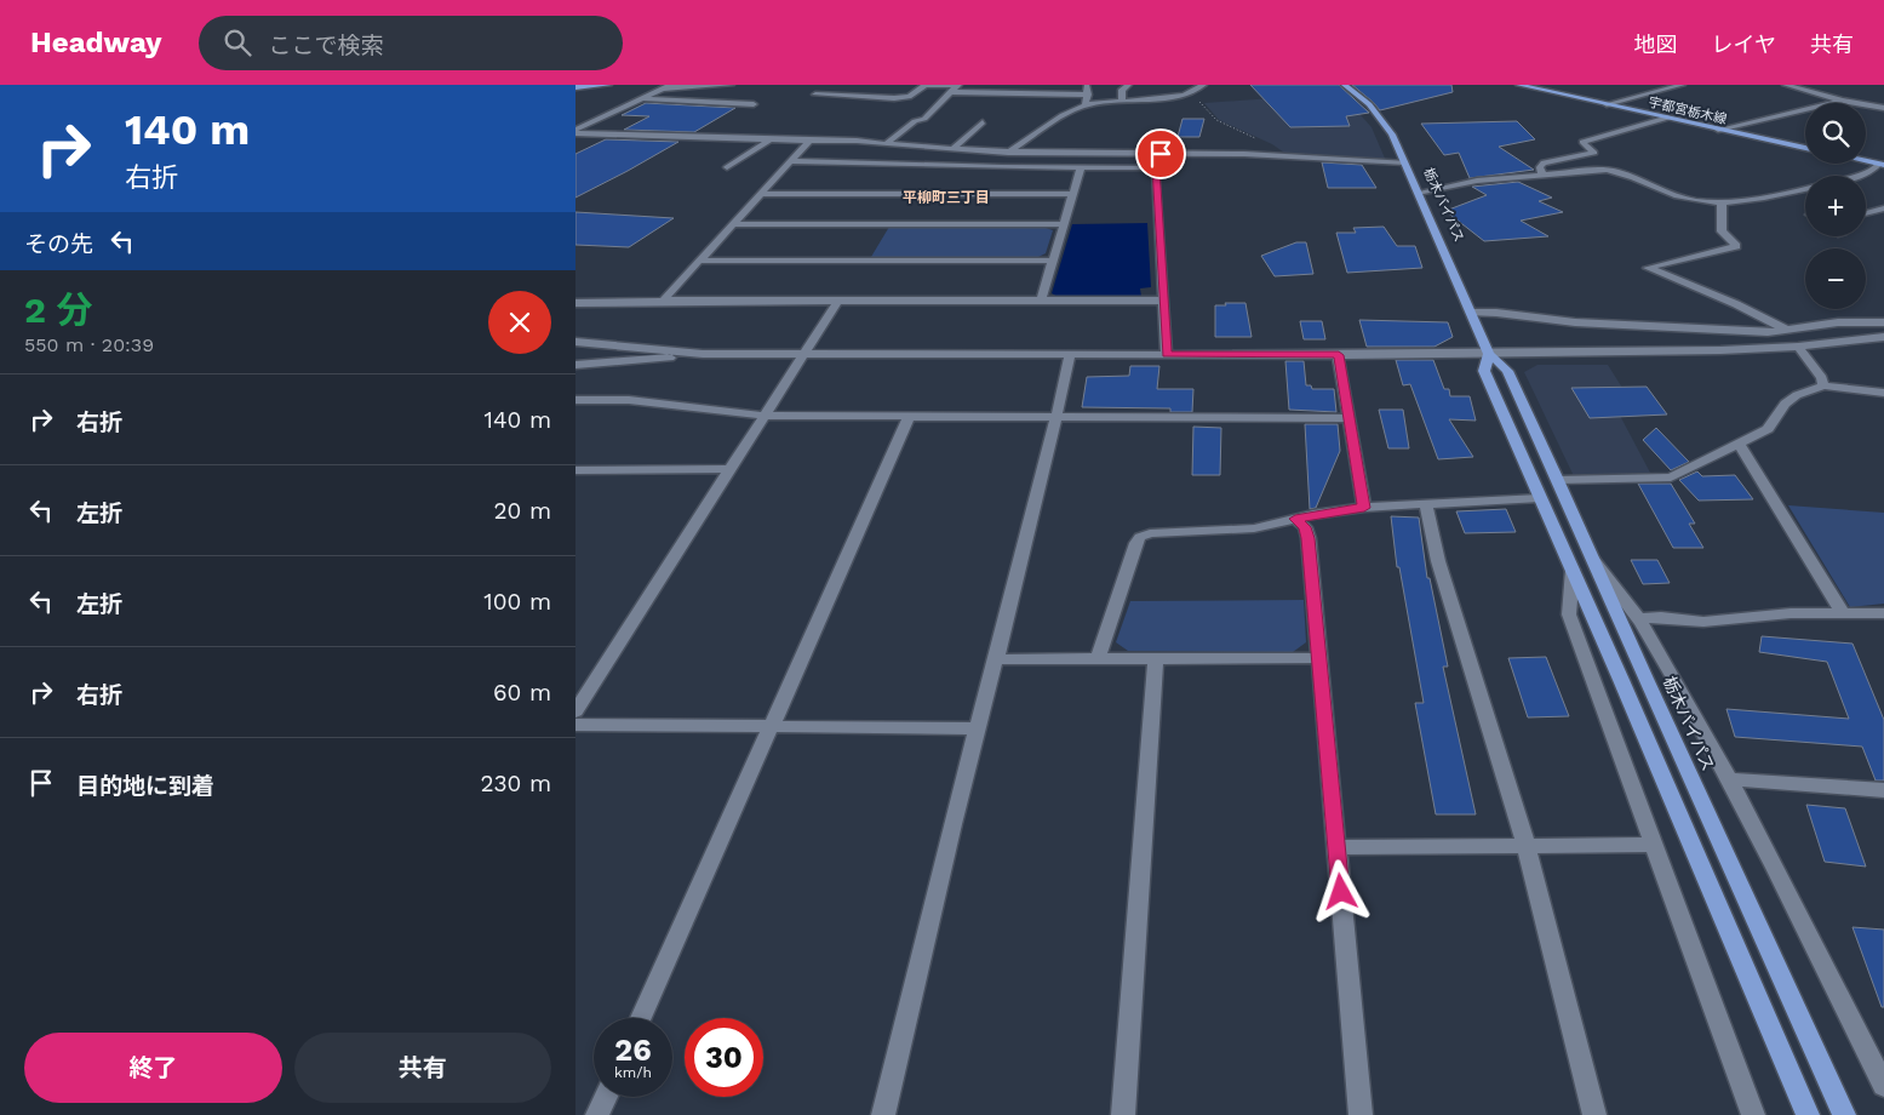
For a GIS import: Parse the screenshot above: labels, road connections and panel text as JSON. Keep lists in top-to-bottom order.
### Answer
{
  "streets": {
    "main road": ["宇都宮栃木線", "栃木バイパス"]
  },
  "districts": ["平柳町三丁目"],
  "page": {
    "header": "Headway",
    "search": "ここで検索",
    "nav": ["地図", "レイヤ", "共有"],
    "turn": ["140 m", "右折"],
    "map_buttons": ["+", "−"],
    "then": "その先",
    "heading": ["2 分", "550 m · 20:39"],
    "list": [
      {
        "name": "右折",
        "value": "140 m"
      },
      {
        "name": "左折",
        "value": "20 m"
      },
      {
        "name": "左折",
        "value": "100 m"
      },
      {
        "name": "右折",
        "value": "60 m"
      },
      {
        "name": "目的地に到着",
        "value": "230 m"
      }
    ],
    "speed": "26 km/h",
    "limit": "30",
    "buttons": ["終了", "共有"]
  }
}
